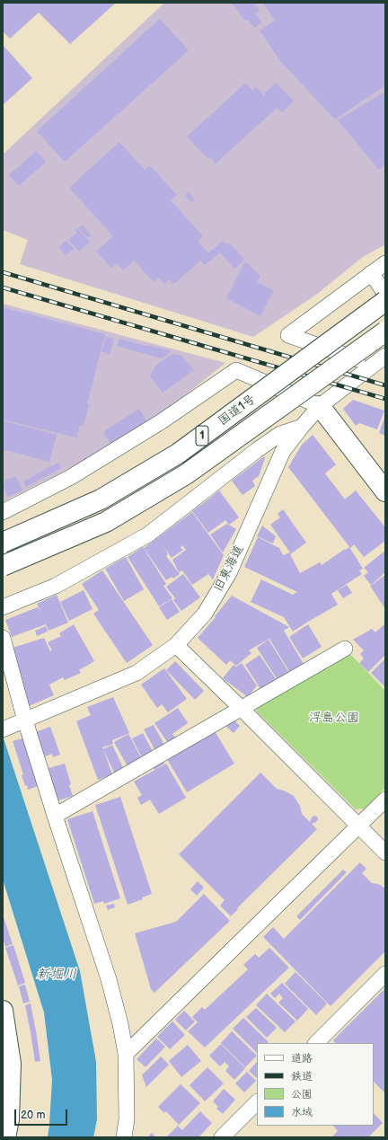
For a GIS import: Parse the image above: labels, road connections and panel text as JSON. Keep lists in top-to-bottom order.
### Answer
{
  "streets": {
    "main road": ["国道1号", "1"],
    "street": ["旧東海道"]
  },
  "water": ["新堀川"],
  "parks": ["浮島公園"],
  "legend": [
    "道路",
    "鉄道",
    "公園",
    "水域"
  ],
  "scale_bar": "20 m"
}
